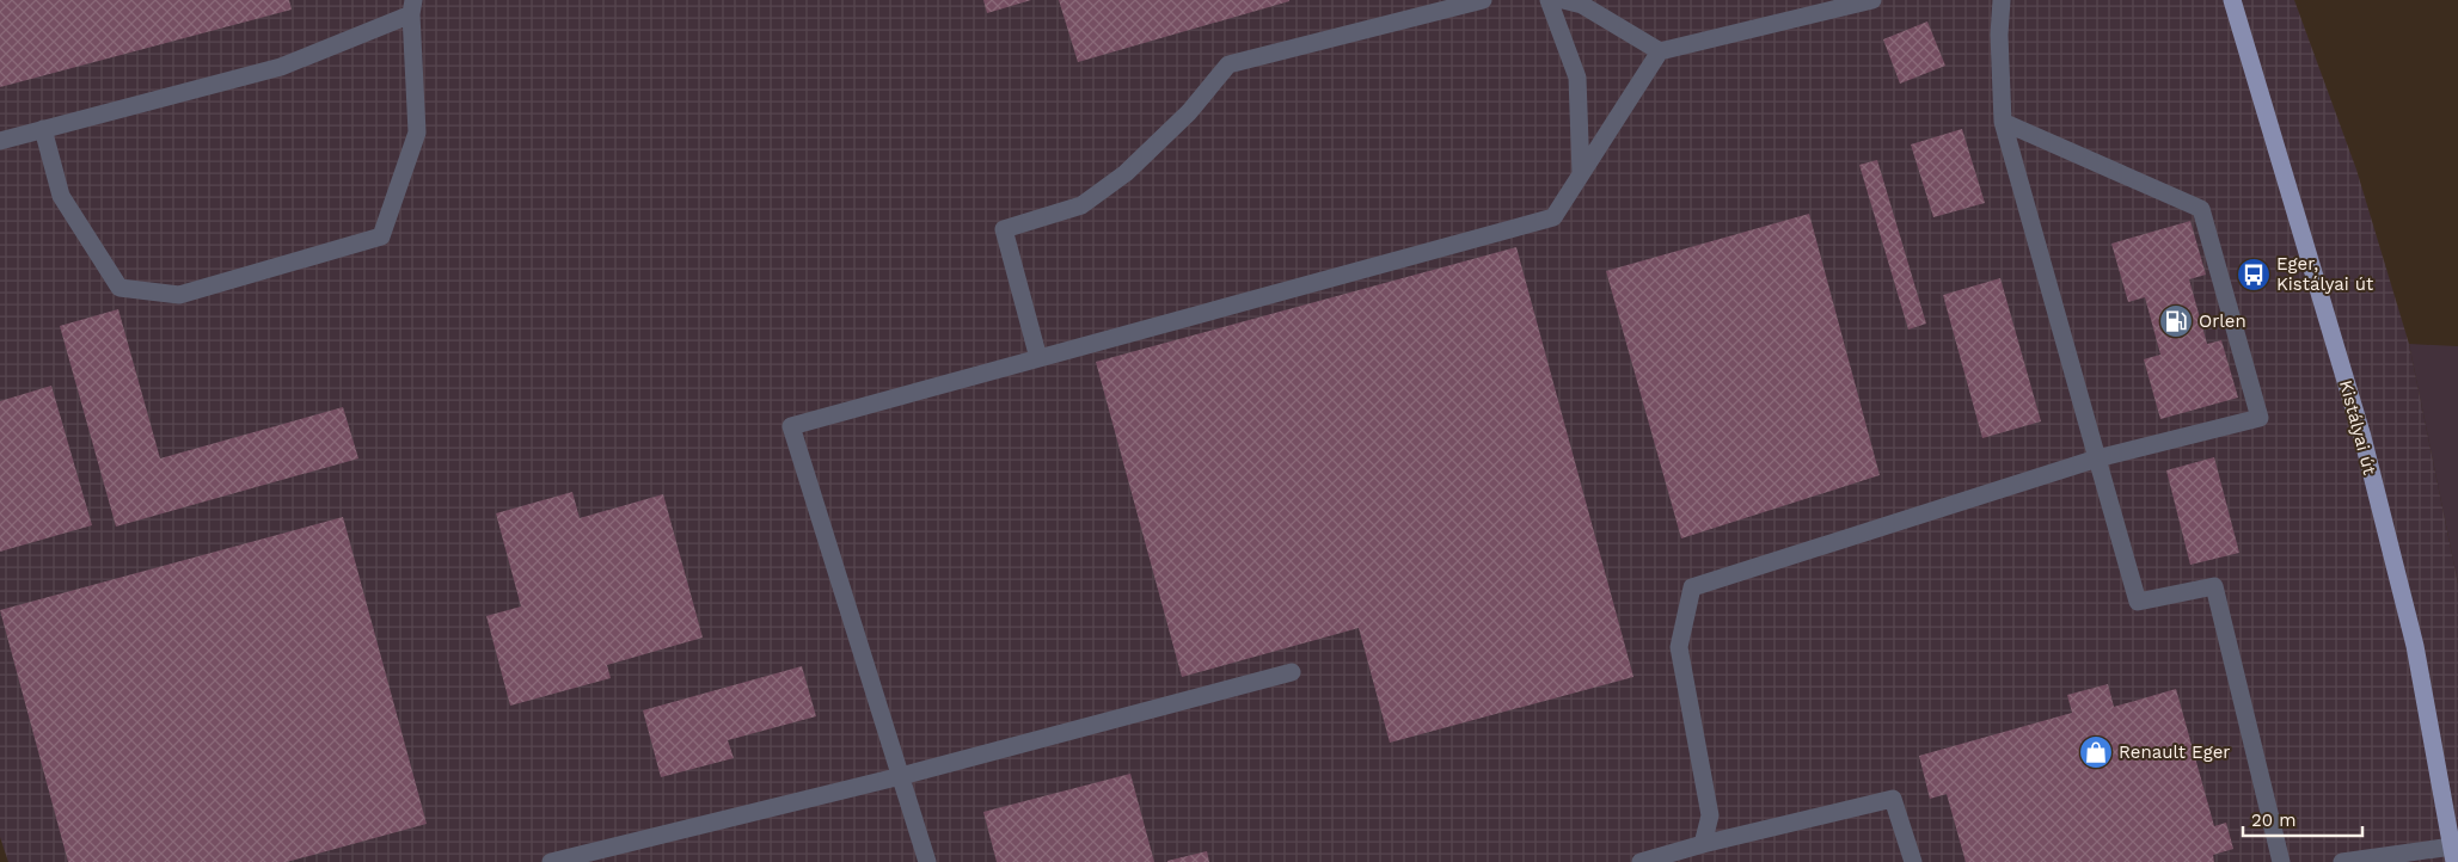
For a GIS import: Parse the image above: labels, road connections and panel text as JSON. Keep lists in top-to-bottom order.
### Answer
{
  "streets": {
    "main road": ["Kistályai út"]
  },
  "places": {
    "bus stop": ["Eger, Kistályai út"],
    "fuel station": ["Orlen"],
    "shop": ["Renault Eger"]
  },
  "scale_bar": "20 m"
}
